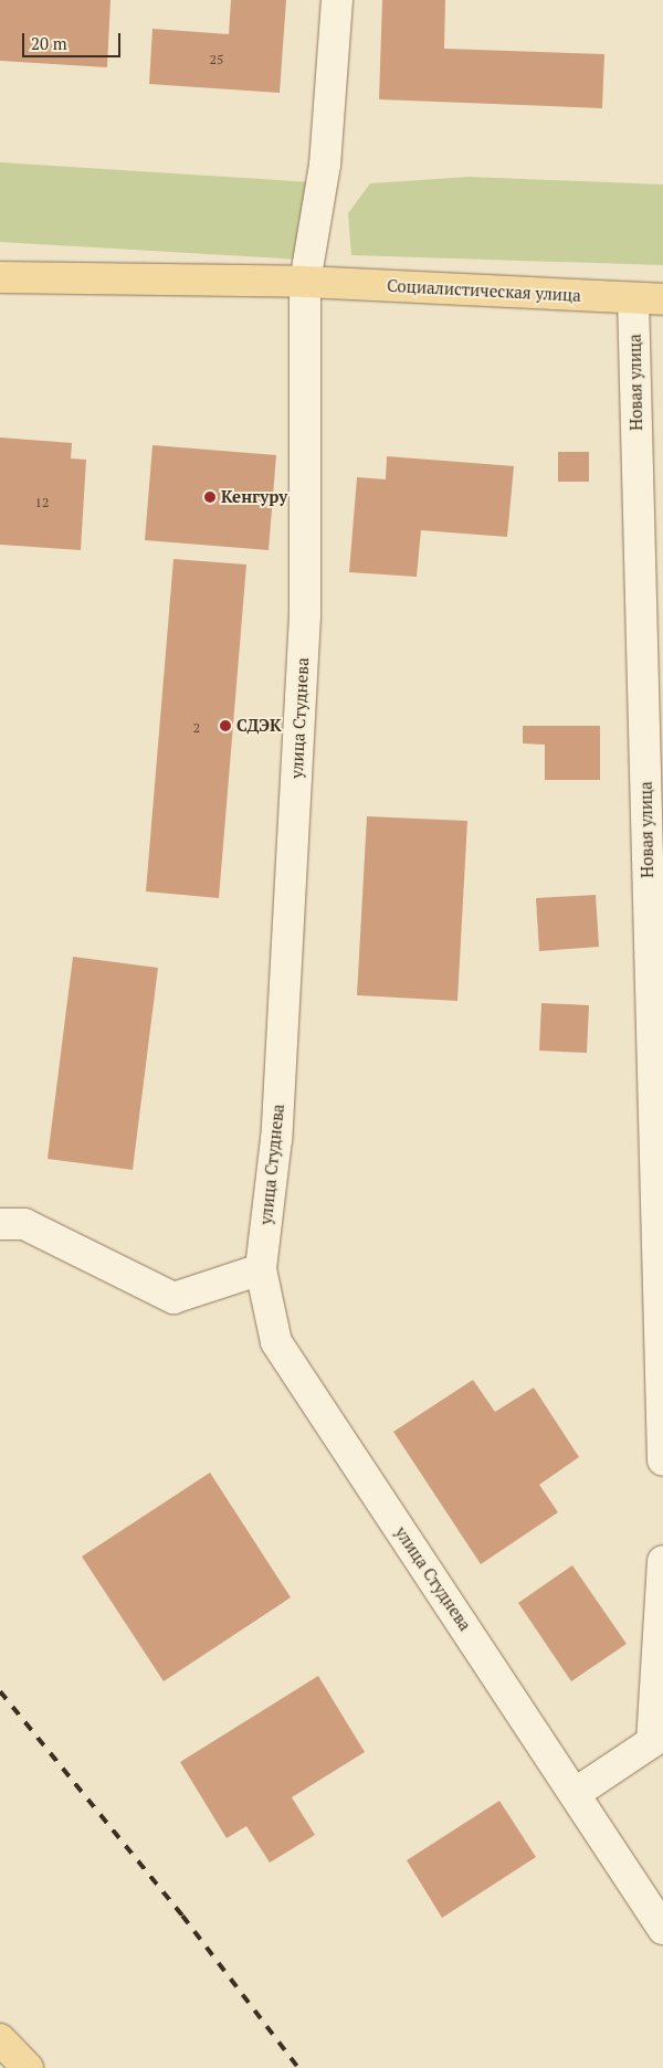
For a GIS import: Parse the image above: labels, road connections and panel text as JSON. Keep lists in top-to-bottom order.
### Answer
{
  "streets": {
    "main road": ["Социалистическая улица"],
    "street": ["Новая улица", "улица Студнева"]
  },
  "crossings": [
    ["Социалистическая улица", "Новая улица"],
    ["Социалистическая улица", "улица Студнева"]
  ],
  "places": ["Кенгуру", "СДЭК"],
  "house_numbers": ["25", "12", "2"],
  "scale_bar": "20 m"
}
